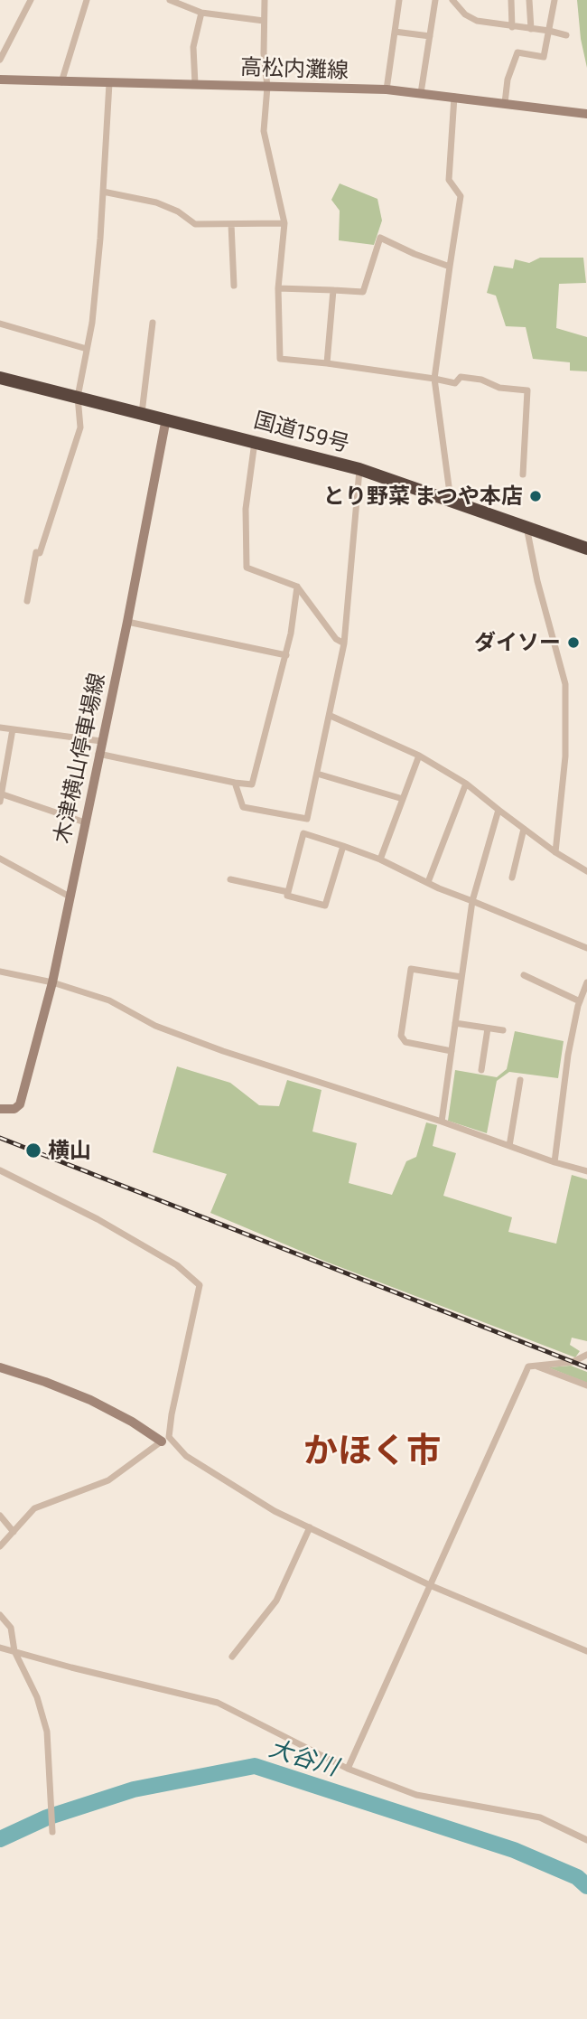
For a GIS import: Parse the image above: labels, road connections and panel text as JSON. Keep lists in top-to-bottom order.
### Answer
{
  "streets": {
    "highway": ["国道159号"],
    "main road": ["高松内灘線", "木津横山停車場線"]
  },
  "crossings": [
    ["国道159号", "木津横山停車場線"]
  ],
  "districts": ["かほく市"],
  "water": ["大谷川"],
  "places": ["とり野菜 まつや本店", "ダイソー", "横山"]
}
